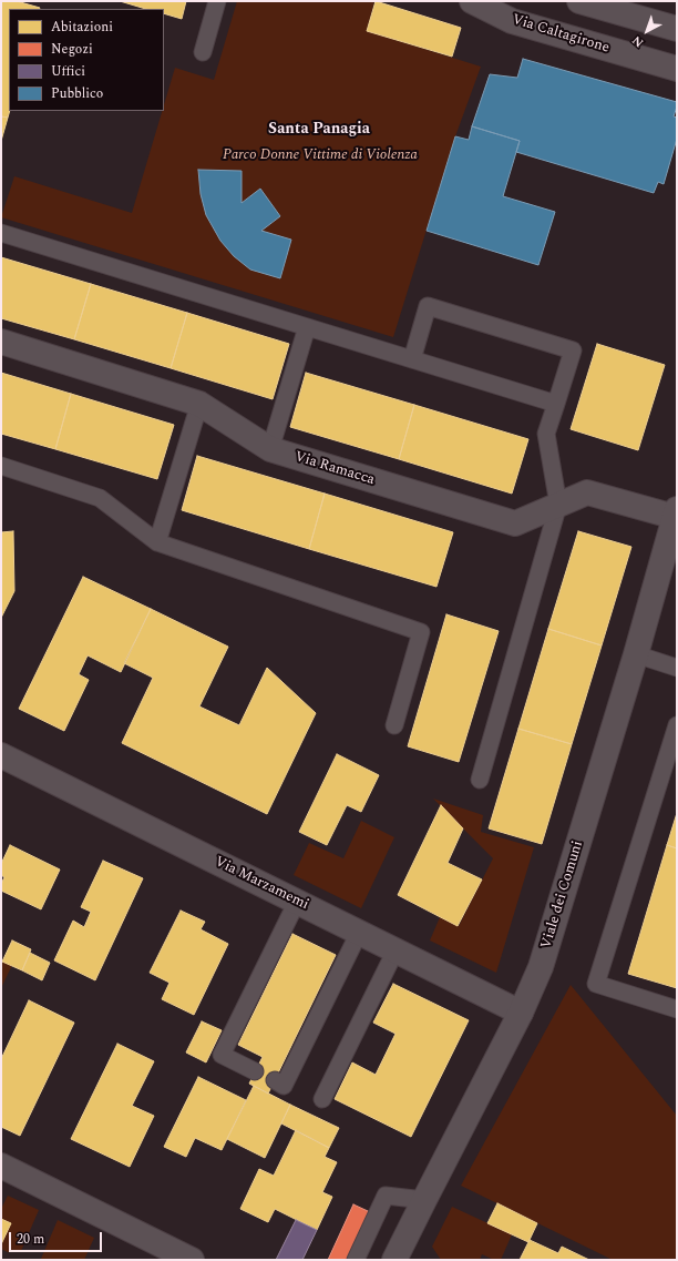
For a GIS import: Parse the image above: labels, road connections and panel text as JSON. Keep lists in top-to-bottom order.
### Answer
{
  "streets": {
    "street": [
      "Via Caltagirone",
      "Via Ramacca",
      "Via Marzamemi",
      "Viale dei Comuni"
    ]
  },
  "crossings": [
    ["Via Ramacca", "Viale dei Comuni"],
    ["Via Marzamemi", "Viale dei Comuni"]
  ],
  "districts": ["Santa Panagia"],
  "parks": ["Parco Donne Vittime di Violenza"],
  "legend": [
    "Abitazioni",
    "Negozi",
    "Uffici",
    "Pubblico"
  ],
  "scale_bar": "20 m",
  "north": "bottom left"
}
